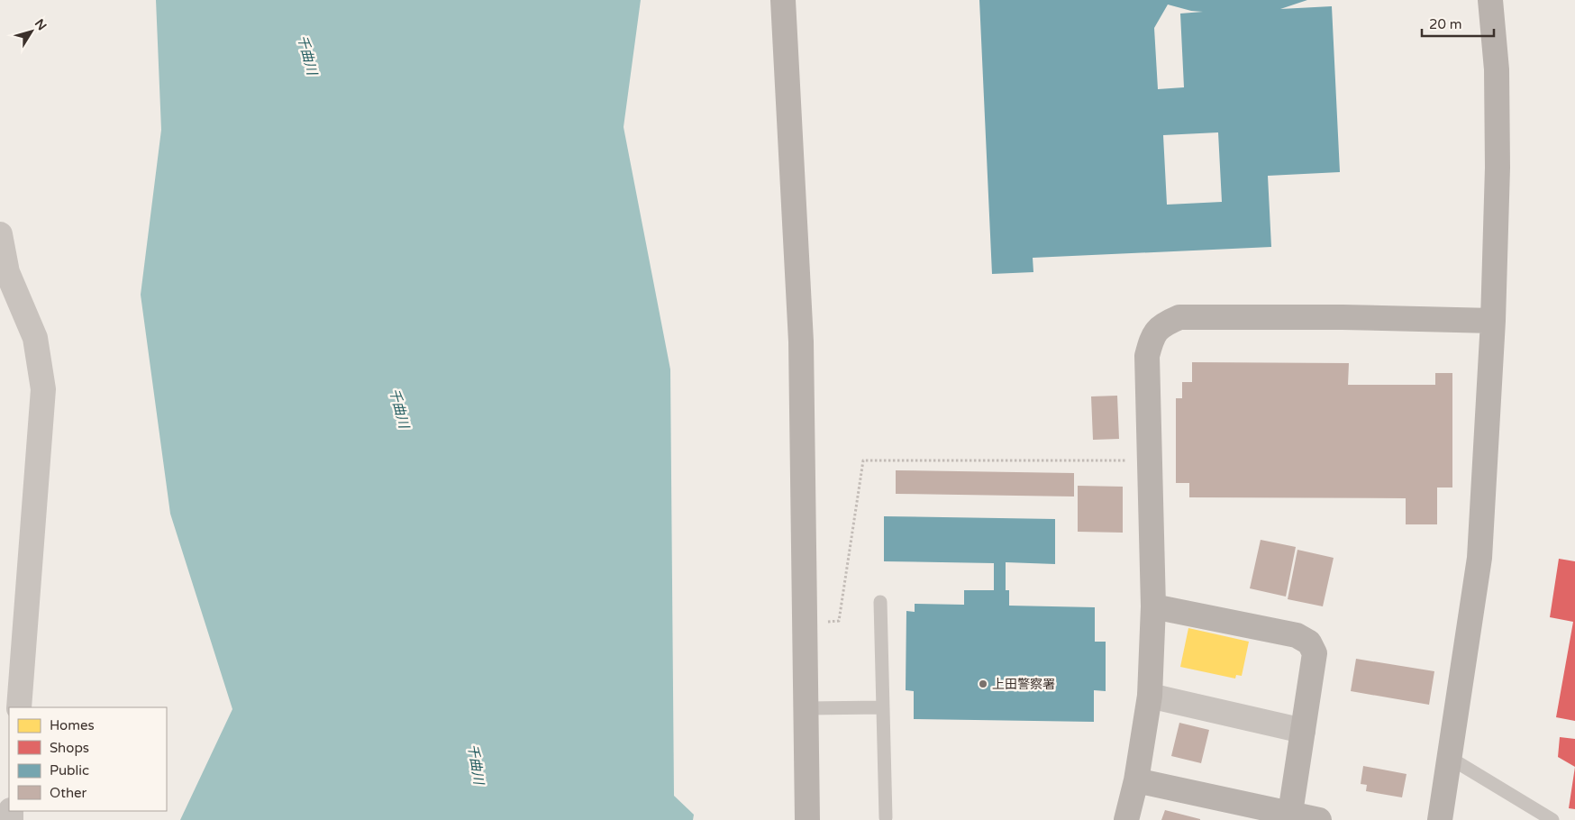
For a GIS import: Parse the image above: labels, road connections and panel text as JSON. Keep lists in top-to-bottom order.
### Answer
{
  "water": ["千曲川"],
  "places": ["上田警察署"],
  "legend": [
    "Homes",
    "Shops",
    "Public",
    "Other"
  ],
  "scale_bar": "20 m",
  "north": "top right"
}
